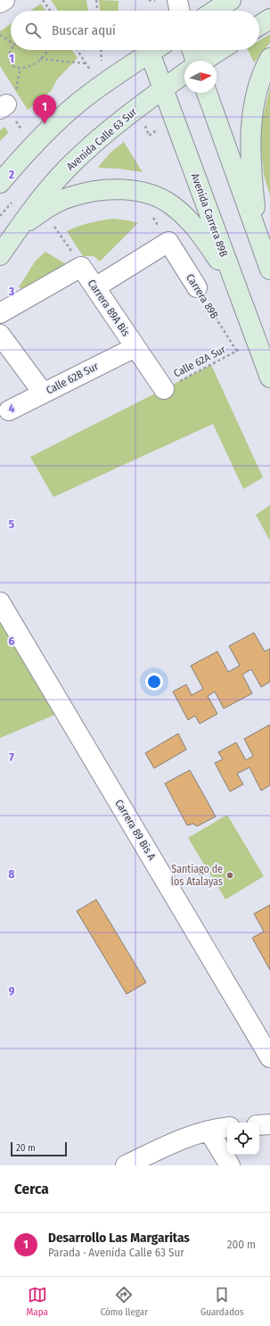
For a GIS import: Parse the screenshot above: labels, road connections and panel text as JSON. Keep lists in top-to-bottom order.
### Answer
{
  "streets": {
    "main road": ["Avenida Calle 63 Sur", "Avenida Carrera 89B"],
    "street": [
      "Carrera 89B",
      "Carrera 89A Bis",
      "Calle 62B Sur",
      "Carrera 89 Bis A"
    ],
    "path": ["Calle 62A Sur"]
  },
  "crossings": [
    ["Avenida Calle 63 Sur", "Avenida Carrera 89B"],
    ["Carrera 89B", "Carrera 89A Bis"],
    ["Carrera 89B", "Calle 62A Sur"],
    ["Carrera 89A Bis", "Calle 62A Sur"],
    ["Carrera 89A Bis", "Calle 62B Sur"]
  ],
  "places": ["Santiago de los Atalayas"],
  "scale_bar": "20 m",
  "north": "right",
  "page": {
    "search": "Buscar aquí",
    "pins": "1",
    "scale": "20 m",
    "heading": "Cerca",
    "list": [
      {
        "mark": "1",
        "name": "Desarrollo Las Margaritas",
        "note": "Parada · Avenida Calle 63 Sur",
        "value": "200 m"
      }
    ],
    "nav": ["Mapa", "Cómo llegar", "Guardados"]
  },
  "grid": {
    "rows": [
      "1",
      "2",
      "3",
      "4",
      "5",
      "6",
      "7",
      "8",
      "9"
    ]
  }
}
